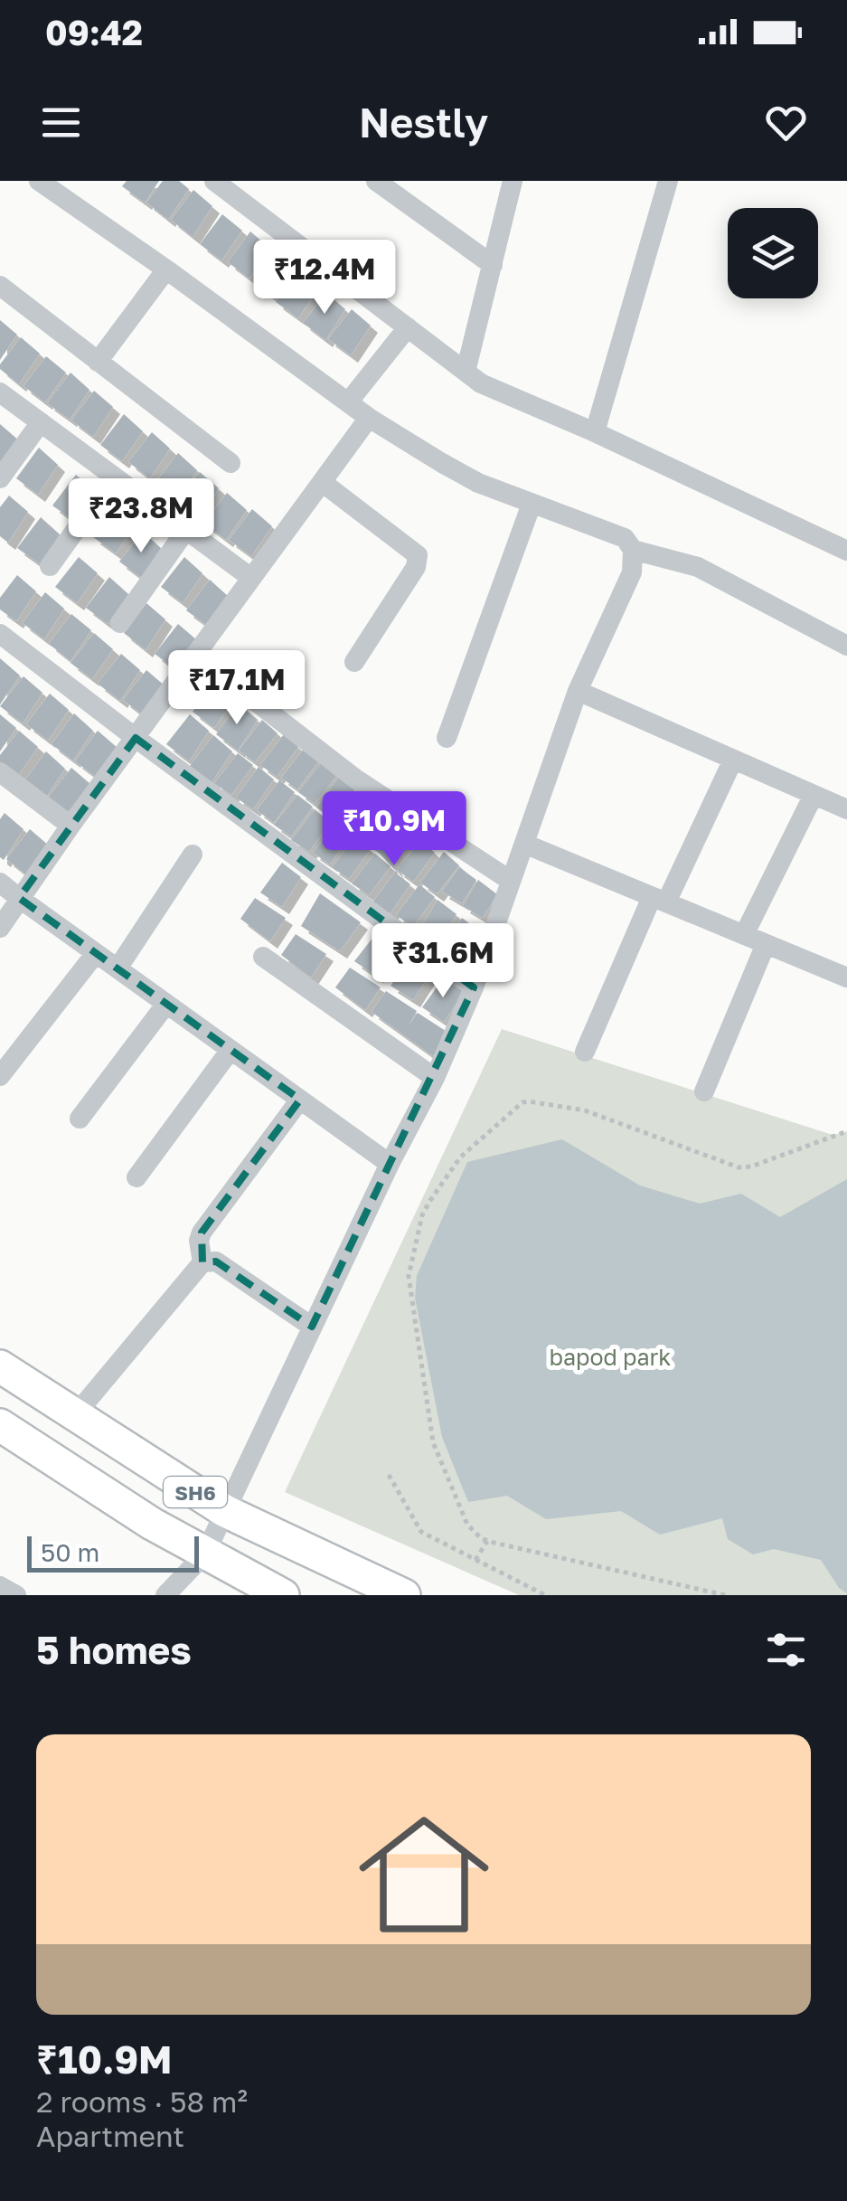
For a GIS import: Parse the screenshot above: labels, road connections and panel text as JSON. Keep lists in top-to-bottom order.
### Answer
{
  "streets": {
    "main road": ["SH6"]
  },
  "parks": ["bapod park"],
  "scale_bar": "50 m",
  "page": {
    "status": "09:42",
    "header": "Nestly",
    "price": [
      "₹12.4M",
      "₹23.8M",
      "₹17.1M",
      "₹10.9M",
      "₹31.6M"
    ],
    "scale": "50 m",
    "heading": "5 homes",
    "list": [
      {
        "name": "₹10.9M",
        "note": "2 rooms · 58 m² · Apartment"
      }
    ]
  }
}
